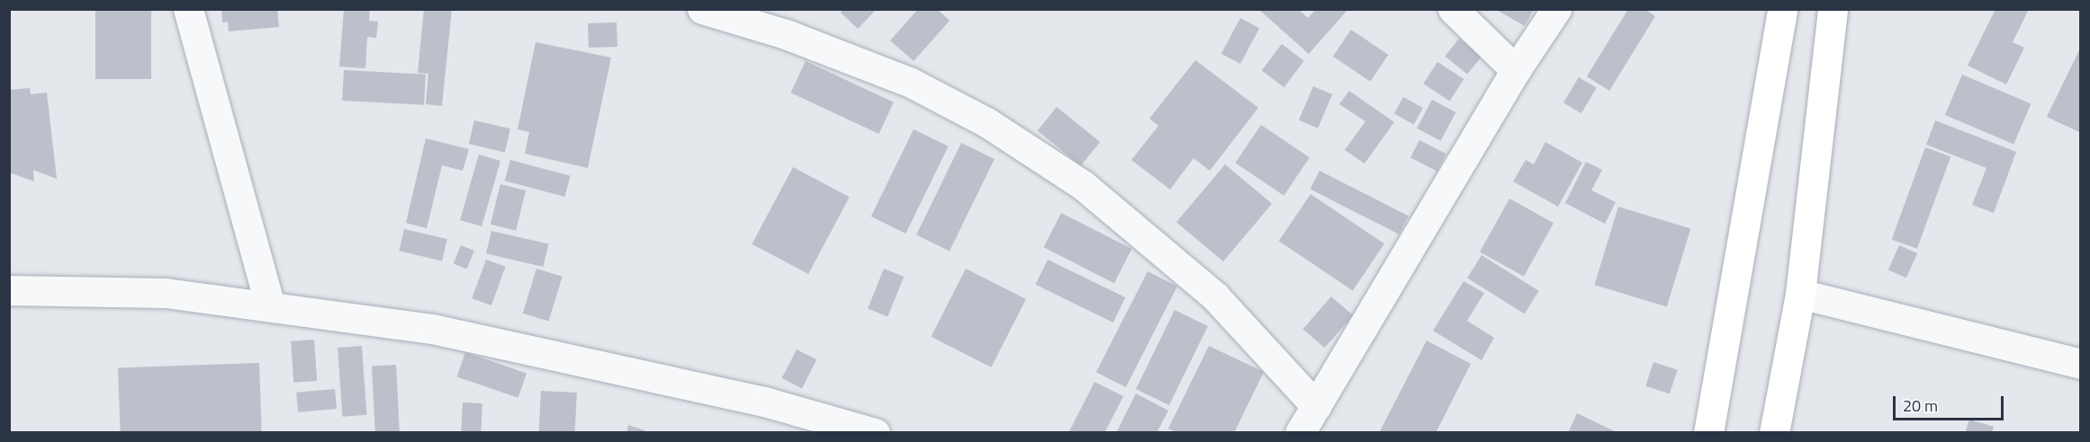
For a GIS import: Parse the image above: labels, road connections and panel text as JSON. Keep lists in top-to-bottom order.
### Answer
{
  "scale_bar": "20 m"
}
